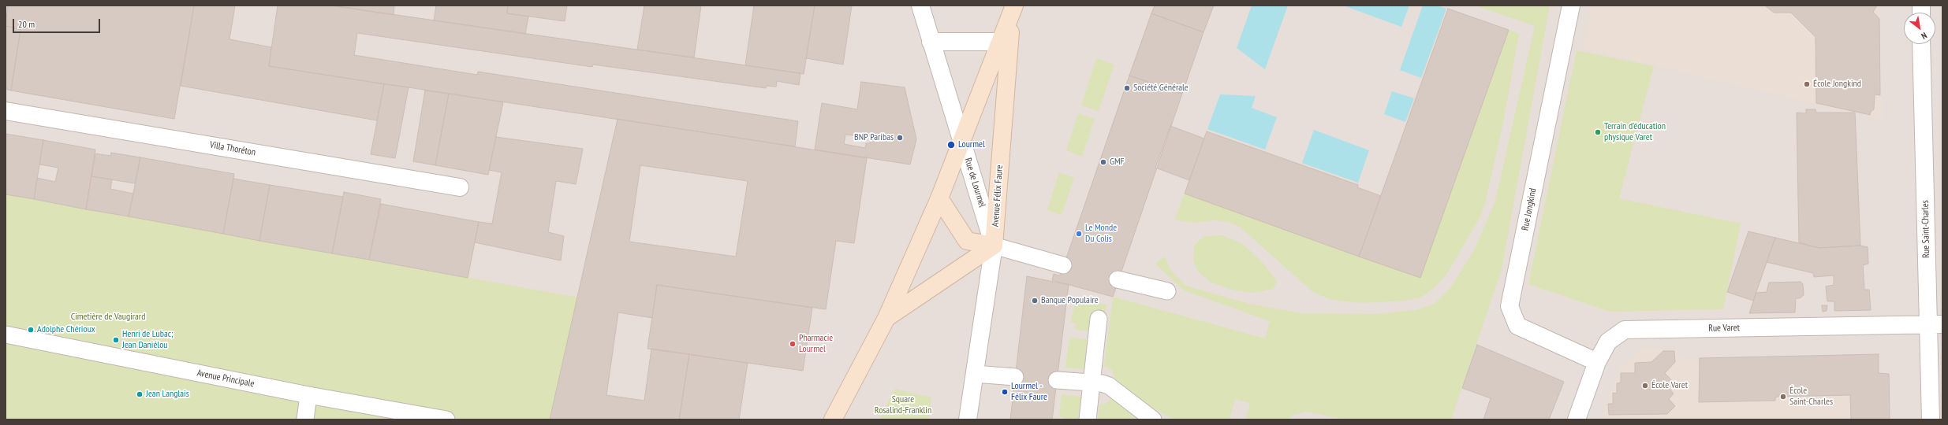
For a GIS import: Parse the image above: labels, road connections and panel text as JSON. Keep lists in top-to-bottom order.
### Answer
{
  "streets": {
    "street": [
      "Villa Thoréton",
      "Rue de Lourmel",
      "Avenue Félix Faure",
      "Rue Jongkind",
      "Rue Saint-Charles",
      "Rue Varet"
    ],
    "lane": ["Avenue Principale"]
  },
  "crossings": [
    ["Rue de Lourmel", "Avenue Félix Faure"],
    ["Rue Jongkind", "Rue Varet"],
    ["Rue Saint-Charles", "Rue Varet"]
  ],
  "parks": ["Cimetière de Vaugirard", "Square Rosalind-Franklin"],
  "places": [
    "École Jongkind",
    "Société Générale",
    "Terrain d'éducation physique Varet",
    "BNP Paribas",
    "Lourmel",
    "GMF",
    "Le Monde Du Colis",
    "Banque Populaire",
    "Adolphe Chérioux",
    "Henri de Lubac; Jean Daniélou",
    "Pharmacie Lourmel",
    "École Varet",
    "Lourmel - Félix Faure",
    "Jean Langlais",
    "École Saint-Charles"
  ],
  "scale_bar": "20 m",
  "north": "bottom right"
}
